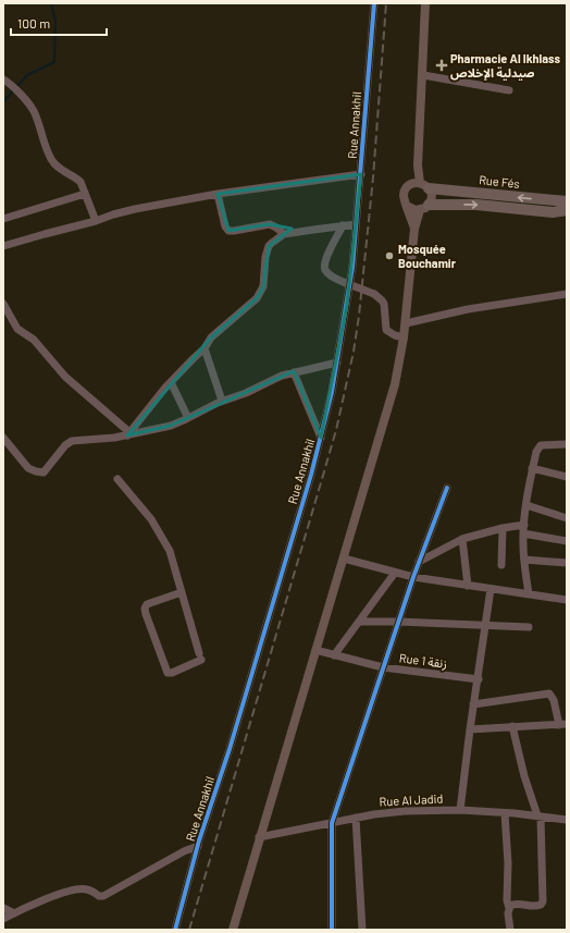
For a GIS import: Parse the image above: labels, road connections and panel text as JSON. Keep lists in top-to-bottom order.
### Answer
{
  "streets": {
    "highway": ["Rue Fés"],
    "street": ["Rue Annakhil", "Rue 1 زنقة", "Rue Al Jadid"]
  },
  "places": {
    "health": ["Pharmacie Al Ikhlass صيدلية الإخلاص"],
    "other": ["Mosquée Bouchamir"]
  },
  "scale_bar": "100 m"
}
